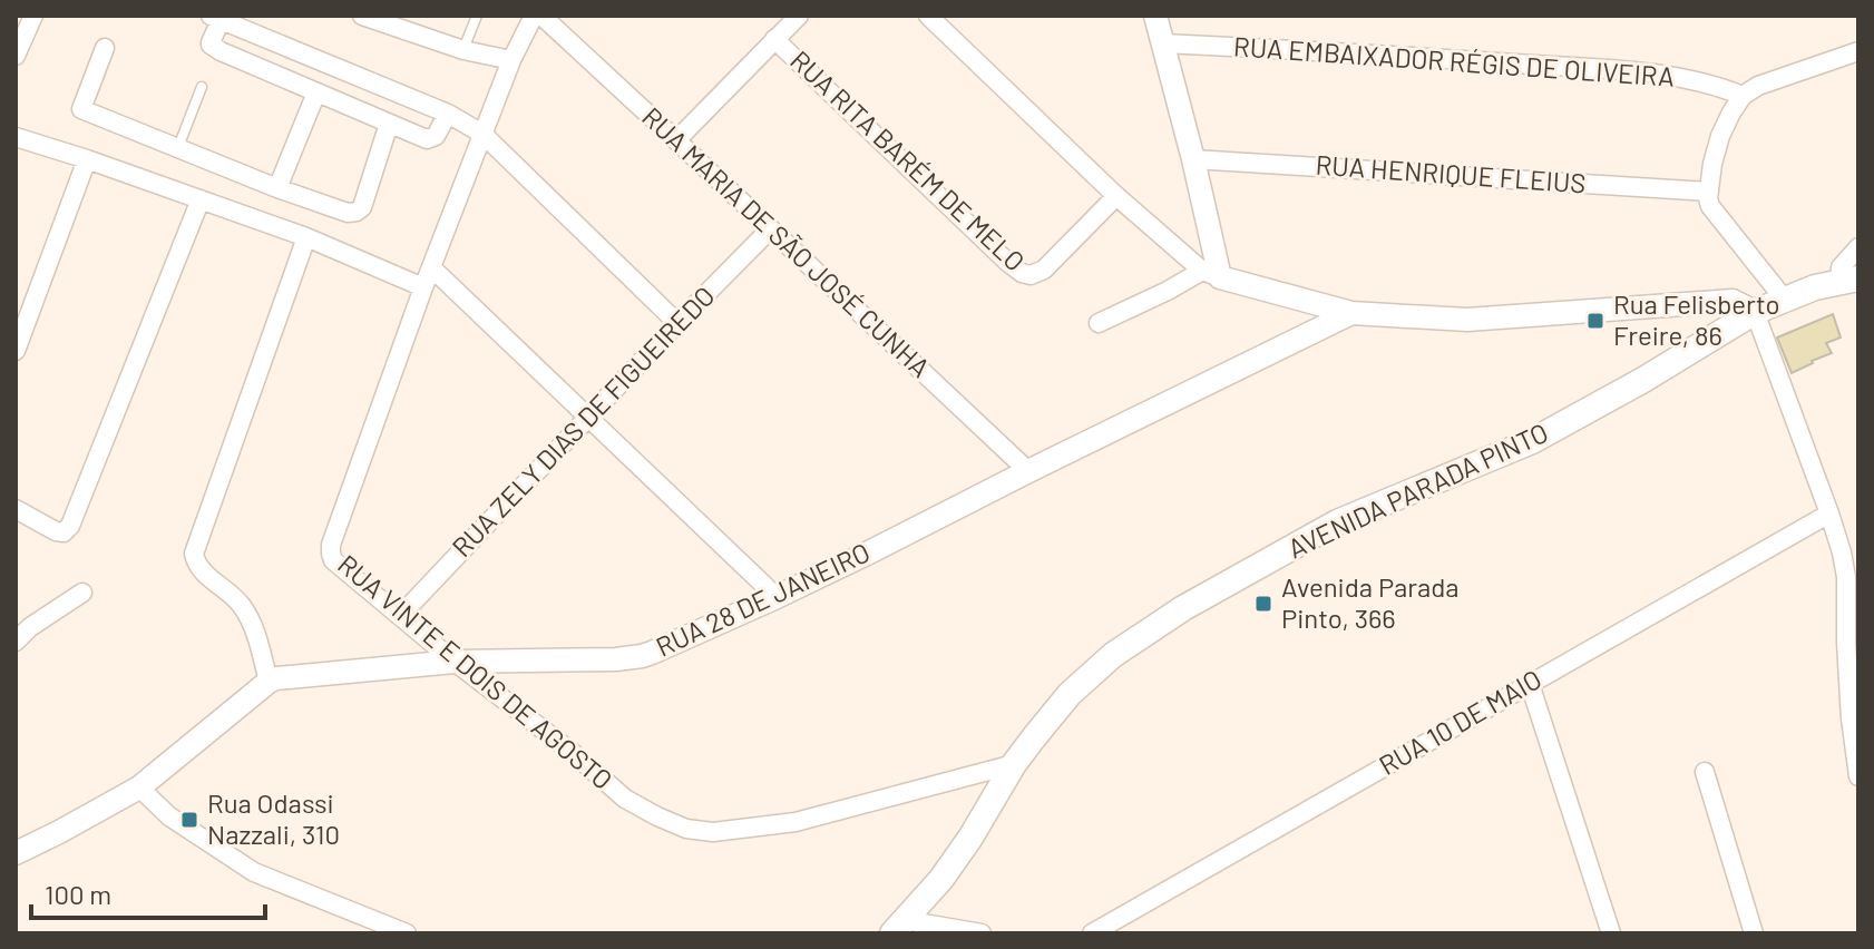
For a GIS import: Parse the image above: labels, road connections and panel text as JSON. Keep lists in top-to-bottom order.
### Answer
{
  "streets": {
    "main road": ["AVENIDA PARADA PINTO"],
    "street": [
      "RUA EMBAIXADOR RÉGIS DE OLIVEIRA",
      "RUA RITA BARÉM DE MELO",
      "RUA HENRIQUE FLEIUS",
      "RUA MARIA DE SÃO JOSÉ CUNHA",
      "RUA ZELY DIAS DE FIGUEIREDO",
      "RUA 28 DE JANEIRO",
      "RUA VINTE E DOIS DE AGOSTO",
      "RUA 10 DE MAIO"
    ]
  },
  "crossings": [
    ["RUA MARIA DE SÃO JOSÉ CUNHA", "RUA ZELY DIAS DE FIGUEIREDO"],
    ["RUA MARIA DE SÃO JOSÉ CUNHA", "RUA 28 DE JANEIRO"],
    ["RUA ZELY DIAS DE FIGUEIREDO", "RUA VINTE E DOIS DE AGOSTO"],
    ["AVENIDA PARADA PINTO", "RUA VINTE E DOIS DE AGOSTO"],
    ["RUA 28 DE JANEIRO", "RUA VINTE E DOIS DE AGOSTO"]
  ],
  "places": {
    "transit": ["Rua Felisberto Freire, 86", "Avenida Parada Pinto, 366", "Rua Odassi Nazzali, 310"]
  },
  "scale_bar": "100 m"
}
